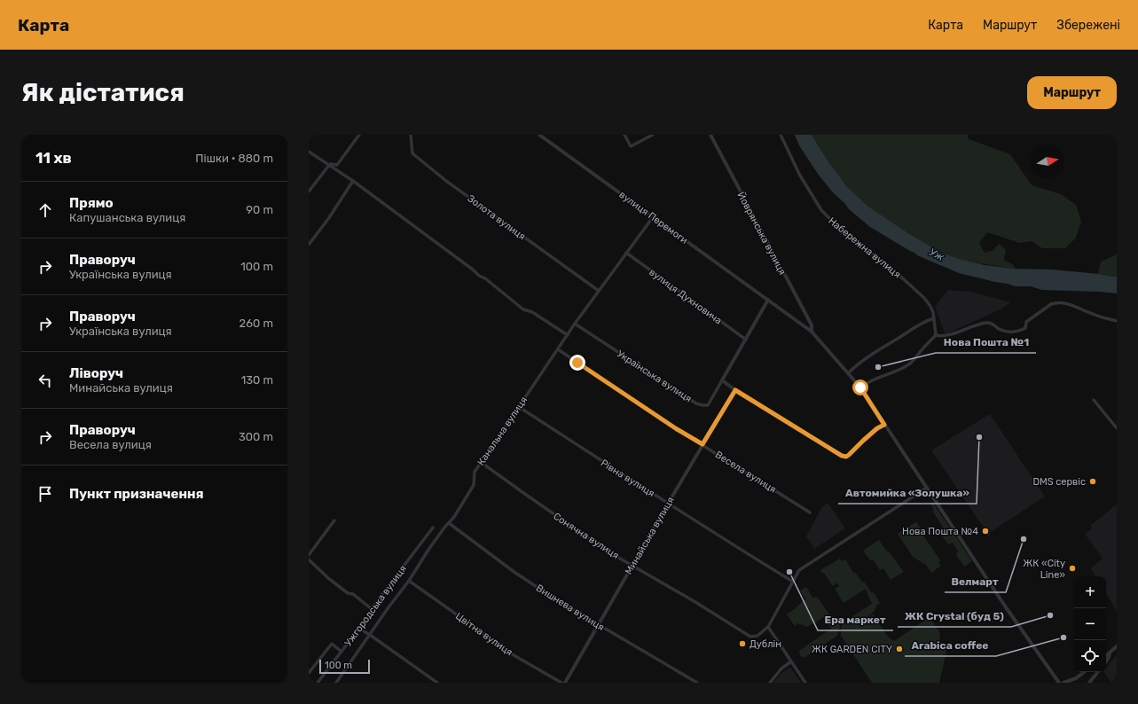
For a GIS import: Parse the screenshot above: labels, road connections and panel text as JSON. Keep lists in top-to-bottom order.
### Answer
{
  "streets": {
    "street": [
      "Золота вулиця",
      "вулиця Перемоги",
      "Йоврянська вулиця",
      "Набережна вулиця",
      "вулиця Духновича",
      "Українська вулиця",
      "Канальна вулиця",
      "Весела вулиця",
      "Рівна вулиця",
      "Сонячна вулиця",
      "Минайська вулиця",
      "Ужгородська вулиця",
      "Вишнева вулиця",
      "Цвітна вулиця"
    ]
  },
  "crossings": [
    ["Золота вулиця", "Канальна вулиця"],
    ["вулиця Перемоги", "Йоврянська вулиця"],
    ["вулиця Перемоги", "Канальна вулиця"],
    ["вулиця Духновича", "Канальна вулиця"],
    ["Українська вулиця", "Канальна вулиця"],
    ["Канальна вулиця", "Весела вулиця"],
    ["Канальна вулиця", "Рівна вулиця"],
    ["Канальна вулиця", "Сонячна вулиця"],
    ["Канальна вулиця", "Вишнева вулиця"],
    ["Канальна вулиця", "Цвітна вулиця"],
    ["Весела вулиця", "Минайська вулиця"],
    ["Рівна вулиця", "Минайська вулиця"],
    ["Сонячна вулиця", "Минайська вулиця"],
    ["Минайська вулиця", "Вишнева вулиця"]
  ],
  "water": ["Уж"],
  "places": [
    "Нова Пошта №1",
    "Автомийка «Золушка»",
    "DMS сервіс",
    "Нова Пошта №4",
    "Велмарт",
    "ЖК «City Line»",
    "Ера маркет",
    "ЖК Crystal (буд 5)",
    "Arabica coffee",
    "Дублін",
    "ЖК GARDEN CITY"
  ],
  "scale_bar": "100 m",
  "north": "right",
  "page": {
    "header": "Карта",
    "nav": ["Карта", "Маршрут", "Збережені"],
    "buttons": "Маршрут",
    "title": "Як дістатися",
    "heading": ["11 хв", "Пішки · 880 m"],
    "list": [
      ["Прямо", "Капушанська вулиця", "90 m"],
      ["Праворуч", "Українська вулиця", "100 m"],
      ["Праворуч", "Українська вулиця", "260 m"],
      ["Ліворуч", "Минайська вулиця", "130 m"],
      ["Праворуч", "Весела вулиця", "300 m"],
      "Пункт призначення"
    ],
    "map_buttons": ["+", "−"],
    "scale": "100 m"
  }
}
